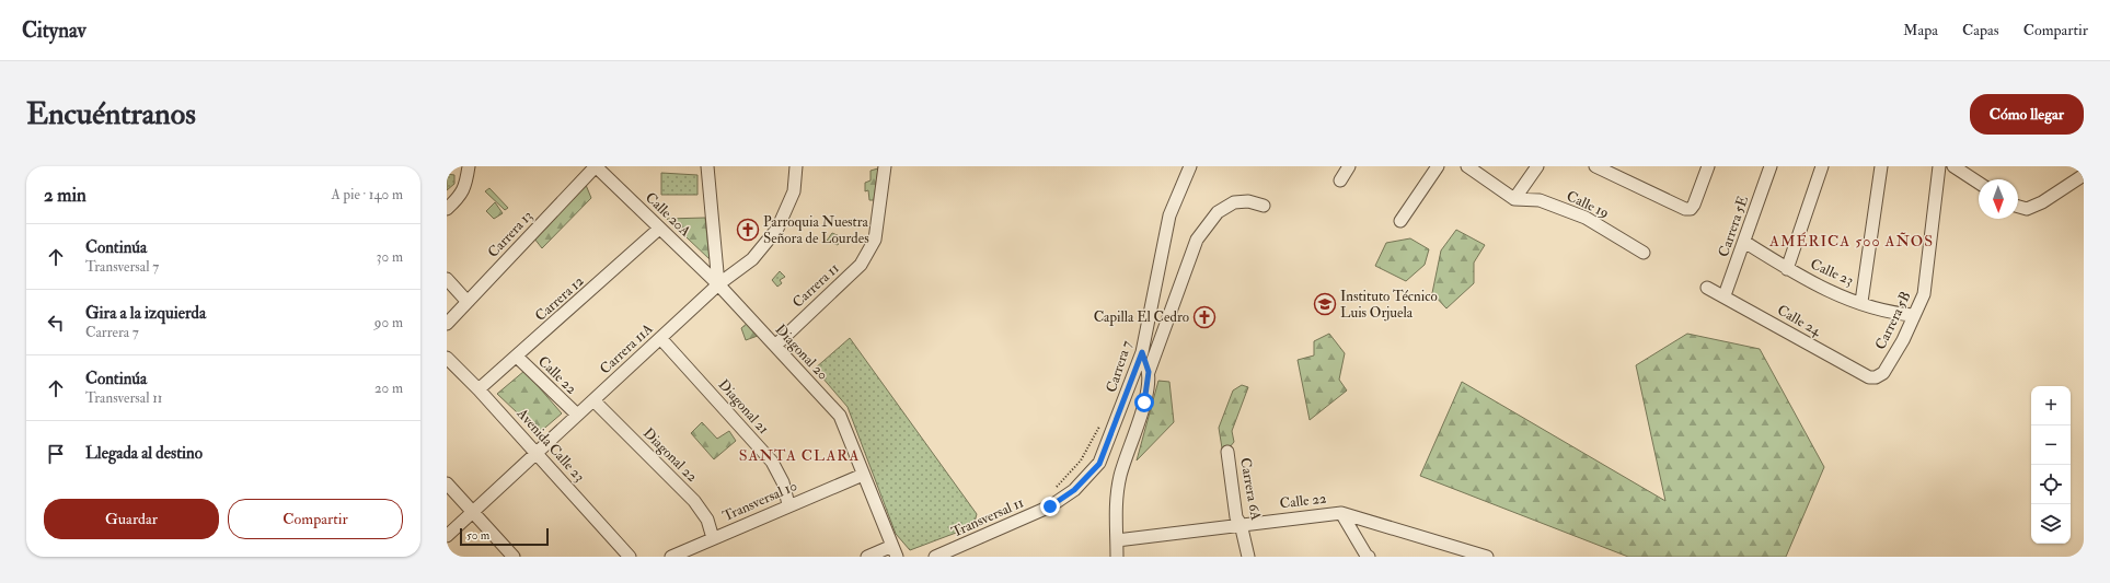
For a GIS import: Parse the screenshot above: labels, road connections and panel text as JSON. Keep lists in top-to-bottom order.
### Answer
{
  "streets": {
    "street": [
      "Calle 19",
      "Calle 20A",
      "Carrera 5E",
      "Carrera 13",
      "Calle 23",
      "Carrera 11",
      "Carrera 12",
      "Calle 24",
      "Carrera 5B",
      "Carrera 11A",
      "Diagonal 20",
      "Carrera 7",
      "Calle 22",
      "Diagonal 21",
      "Avenida Calle 23",
      "Diagonal 22",
      "Carrera 6A",
      "Transversal 10",
      "Transversal 11"
    ]
  },
  "crossings": [
    ["Calle 20A", "Carrera 13"],
    ["Calle 20A", "Carrera 12"],
    ["Calle 20A", "Carrera 11A"],
    ["Calle 20A", "Diagonal 20"],
    ["Carrera 5E", "Calle 23"],
    ["Carrera 5E", "Calle 24"],
    ["Calle 23", "Carrera 5B"],
    ["Carrera 11", "Diagonal 20"],
    ["Carrera 12", "Calle 22"],
    ["Carrera 12", "Avenida Calle 23"],
    ["Calle 24", "Carrera 5B"],
    ["Carrera 11A", "Diagonal 20"],
    ["Carrera 11A", "Calle 22"],
    ["Carrera 11A", "Diagonal 21"],
    ["Carrera 11A", "Avenida Calle 23"],
    ["Carrera 11A", "Diagonal 22"],
    ["Diagonal 20", "Transversal 10"],
    ["Carrera 7", "Transversal 11"],
    ["Calle 22", "Carrera 6A"],
    ["Diagonal 21", "Transversal 10"],
    ["Diagonal 22", "Transversal 10"]
  ],
  "districts": ["AMÉRICA 500 AÑOS", "SANTA CLARA"],
  "places": {
    "church": ["Parroquia Nuestra Señora de Lourdes", "Capilla El Cedro"],
    "school or university": ["Instituto Técnico Luis Orjuela"]
  },
  "scale_bar": "50 m",
  "north": "bottom",
  "page": {
    "header": "Citynav",
    "nav": ["Mapa", "Capas", "Compartir"],
    "buttons": [
      "Cómo llegar",
      ["Guardar", "Compartir"]
    ],
    "title": "Encuéntranos",
    "heading": ["2 min", "A pie · 140 m"],
    "list": [
      ["Continúa", "Transversal 7", "30 m"],
      ["Gira a la izquierda", "Carrera 7", "90 m"],
      ["Continúa", "Transversal 11", "20 m"],
      "Llegada al destino"
    ],
    "map_buttons": ["+", "−"],
    "scale": "50 m"
  }
}
